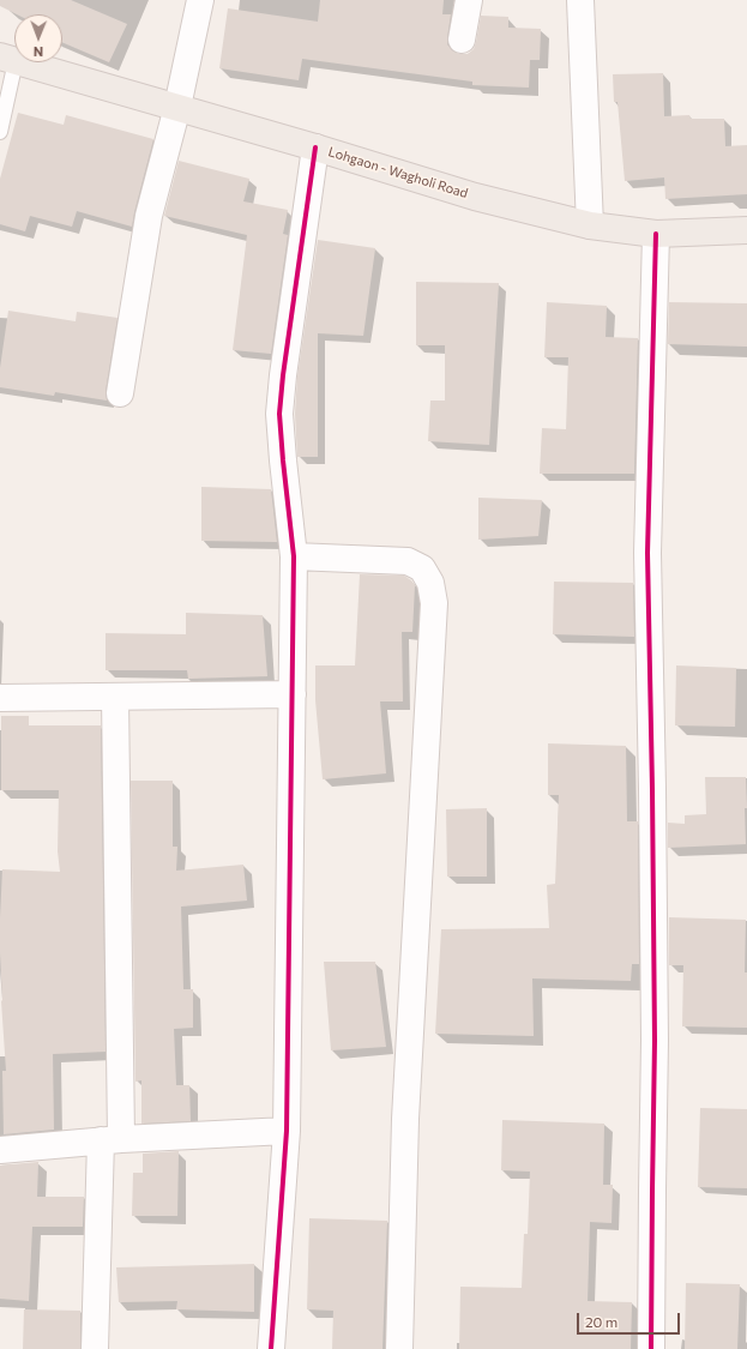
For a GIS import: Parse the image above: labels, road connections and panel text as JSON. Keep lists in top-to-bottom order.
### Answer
{
  "streets": {
    "main road": ["Lohgaon - Wagholi Road"]
  },
  "scale_bar": "20 m",
  "north": "bottom"
}
